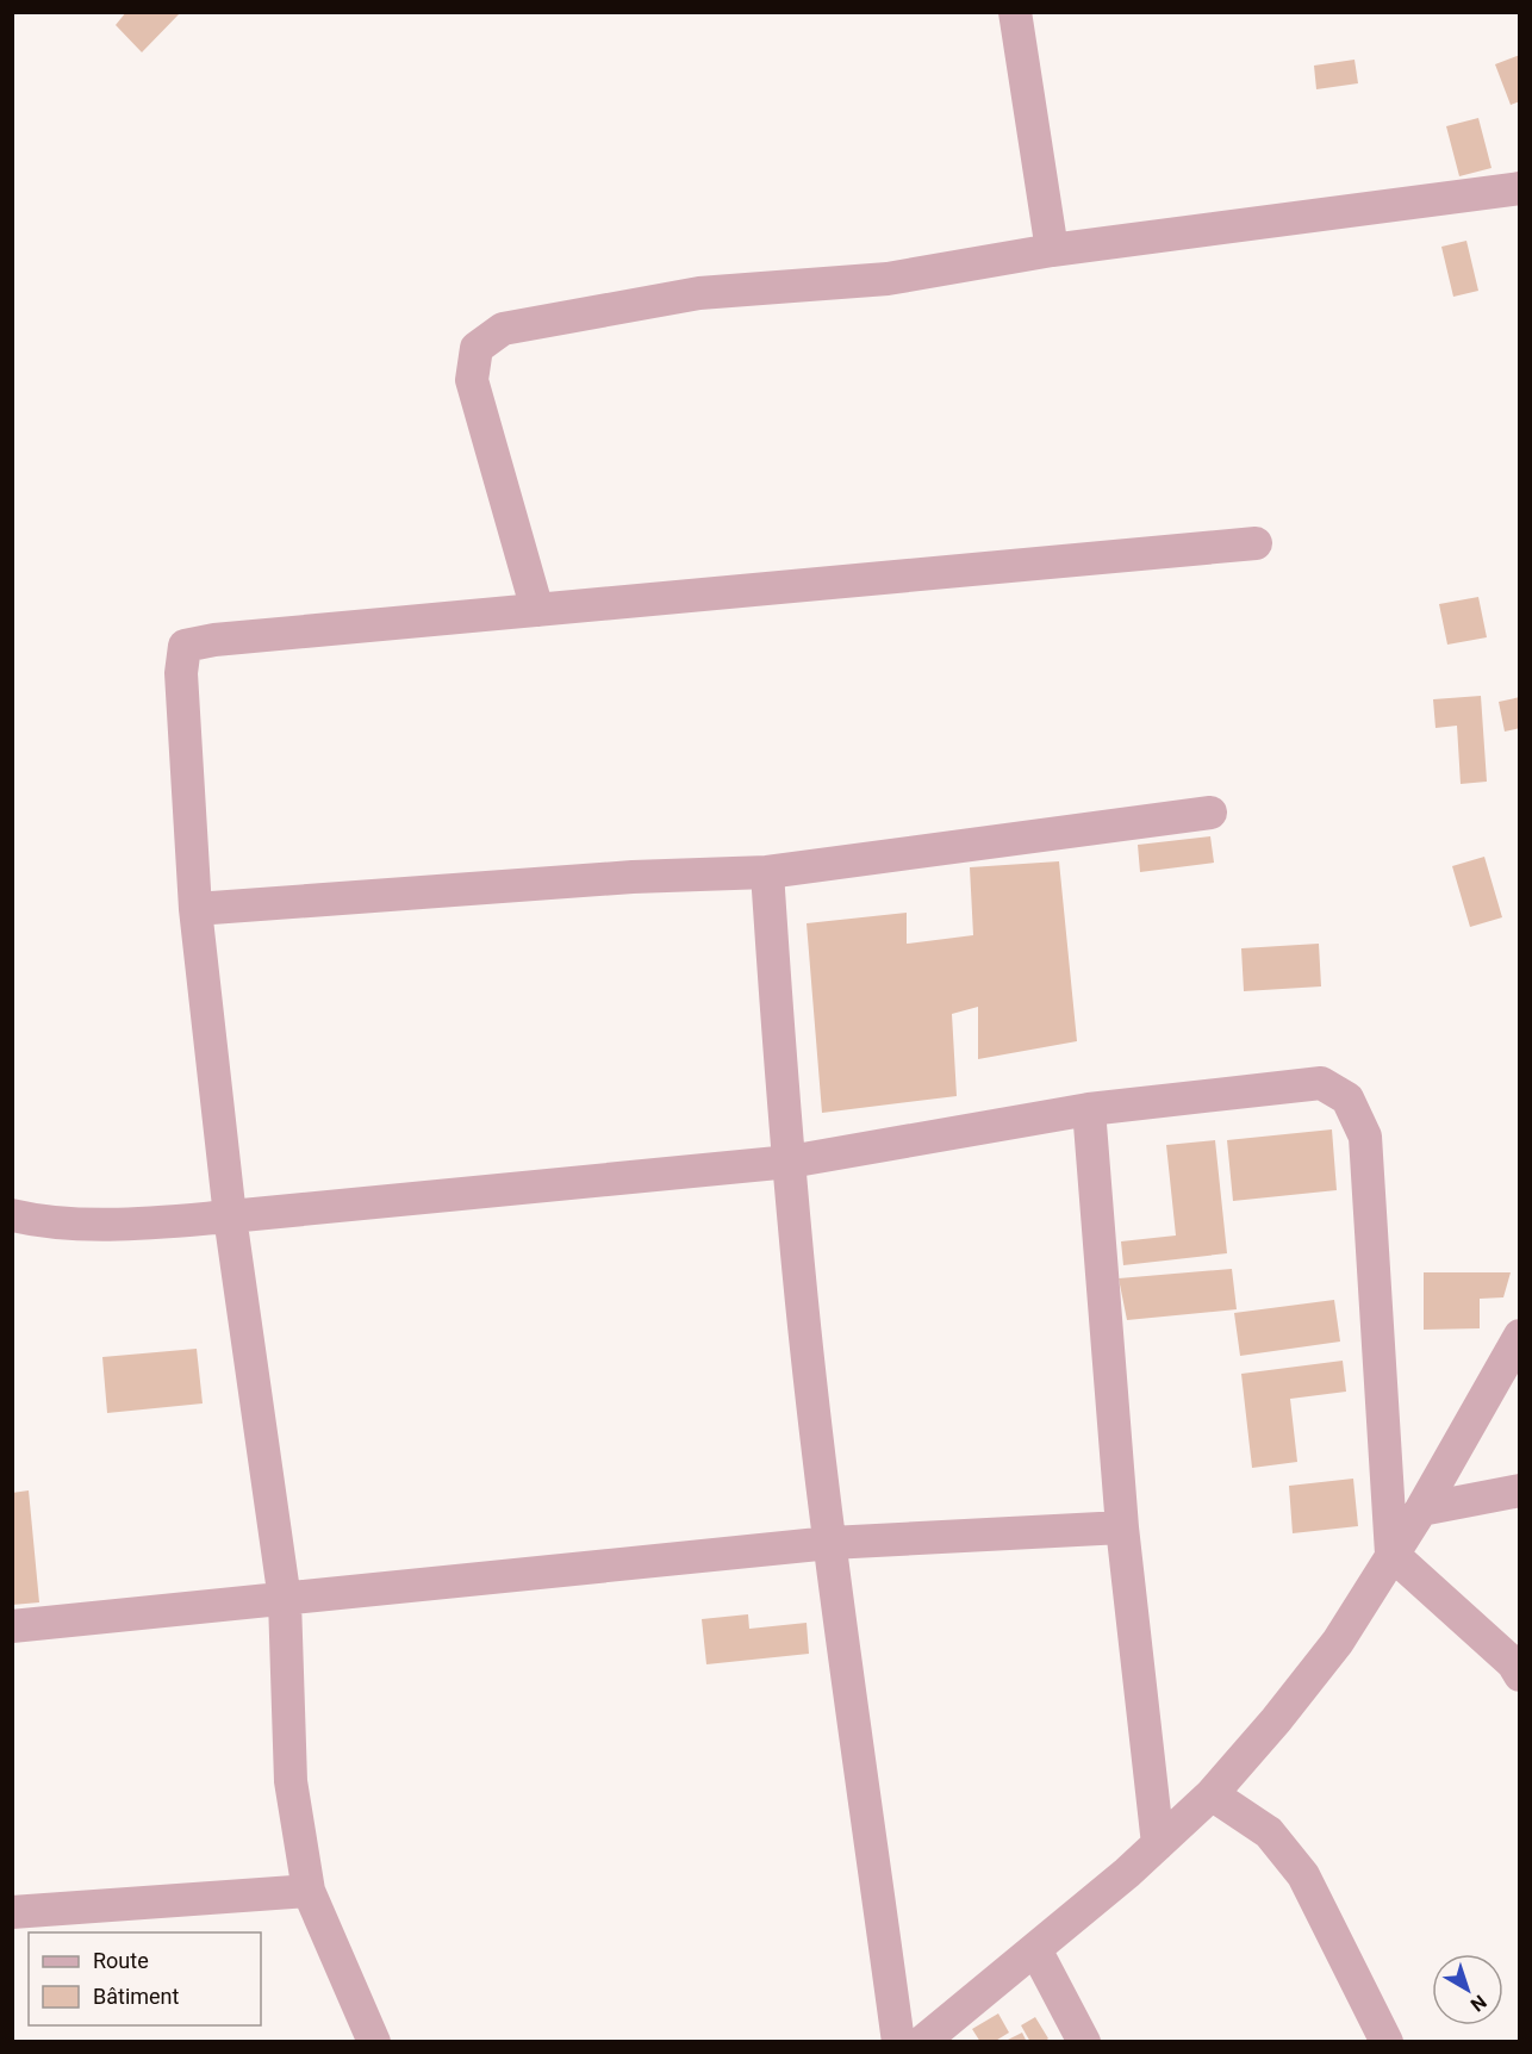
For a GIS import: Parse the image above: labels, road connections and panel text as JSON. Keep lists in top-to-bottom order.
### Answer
{
  "legend": ["Route", "Bâtiment"],
  "north": "bottom right"
}
